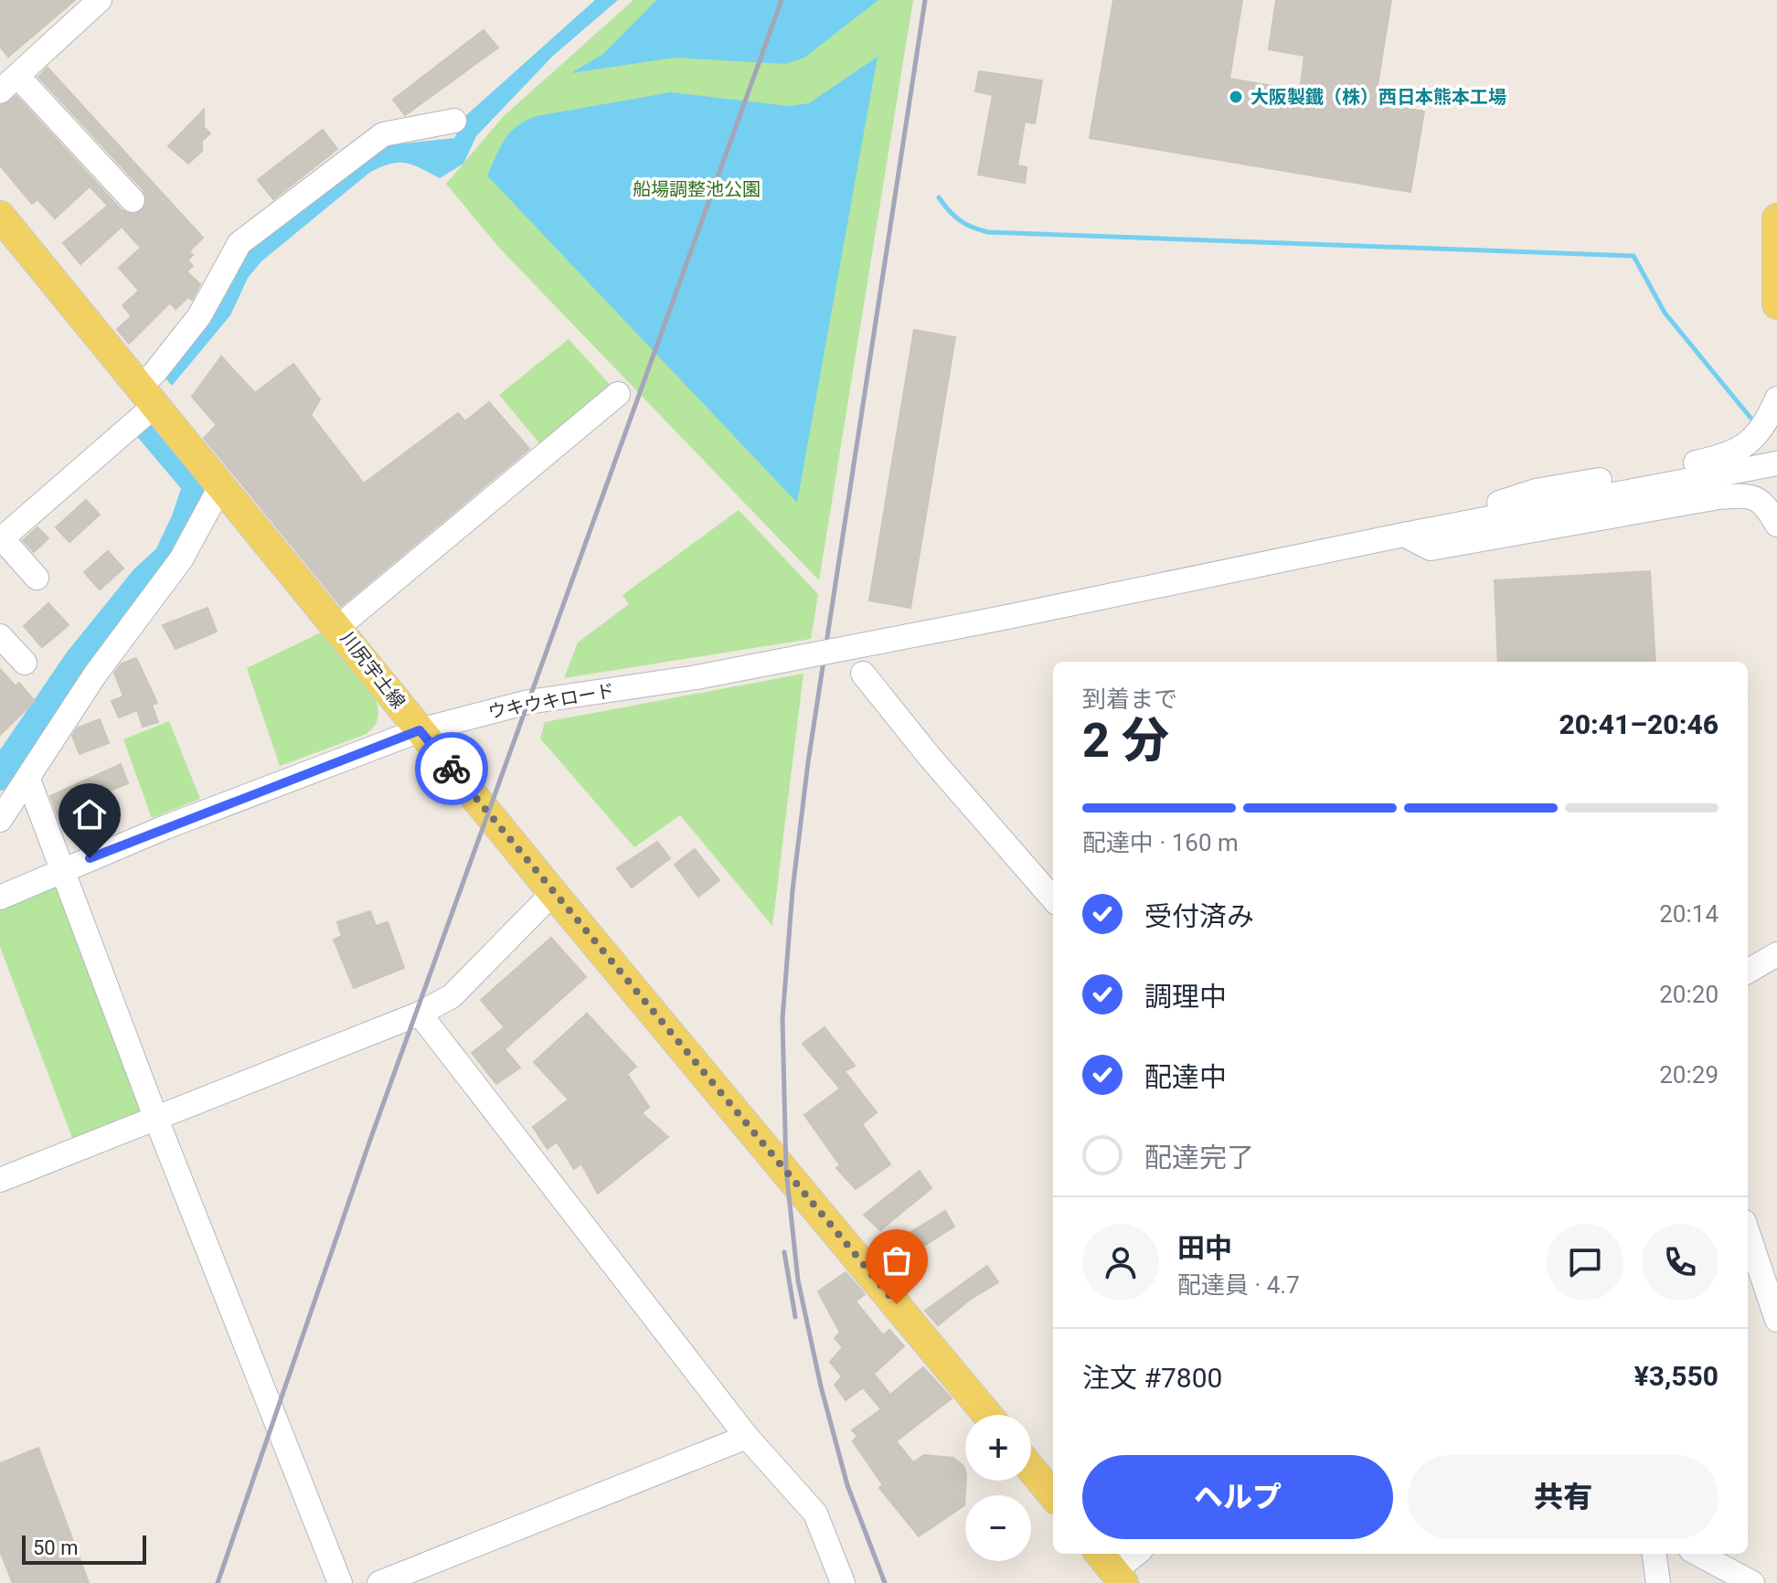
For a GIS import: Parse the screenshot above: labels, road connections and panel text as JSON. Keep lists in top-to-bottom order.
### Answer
{
  "streets": {
    "main road": ["川尻宇土線"],
    "street": ["ウキウキロード"]
  },
  "crossings": [
    ["川尻宇土線", "ウキウキロード"]
  ],
  "parks": ["船場調整池公園"],
  "places": ["大阪製鐵（株）西日本熊本工場"],
  "scale_bar": "50 m",
  "page": {
    "heading": ["2 分", "到着まで", "20:41–20:46"],
    "panel": [
      "田中",
      "配達員 · 4.7",
      "注文 #7800",
      "¥3,550"
    ],
    "bar": "配達中 · 160 m",
    "list": [
      ["受付済み", "20:14"],
      ["調理中", "20:20"],
      ["配達中", "20:29"],
      "配達完了"
    ],
    "map_buttons": ["+", "−"],
    "buttons": ["ヘルプ", "共有"],
    "scale": "50 m"
  }
}
